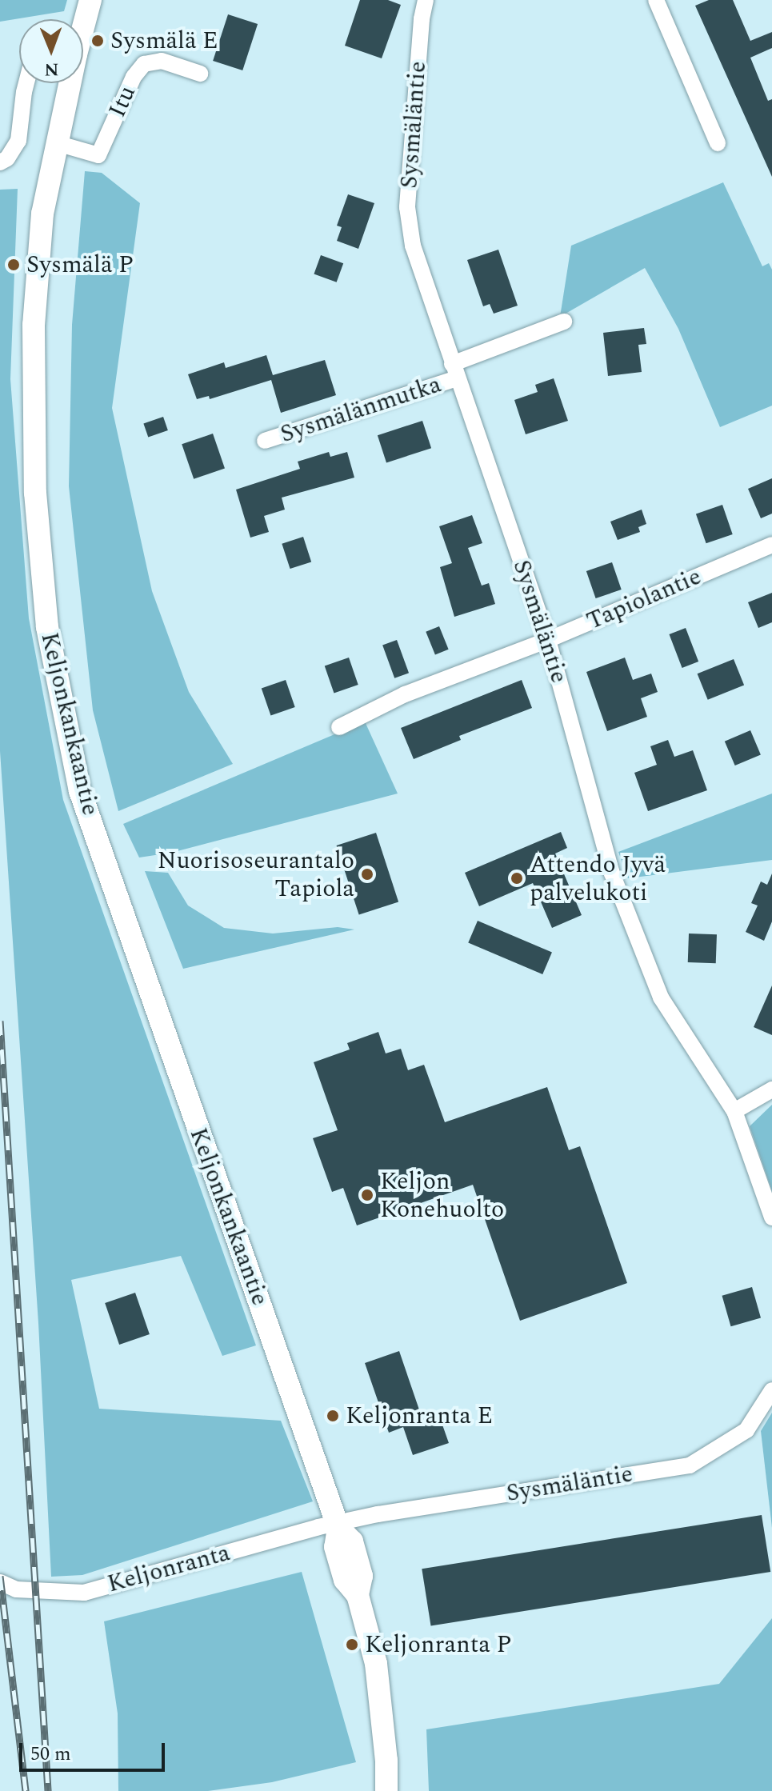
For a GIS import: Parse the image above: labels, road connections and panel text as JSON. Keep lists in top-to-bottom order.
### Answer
{
  "streets": {
    "main road": ["Keljonkankaantie"],
    "street": [
      "Itu",
      "Sysmäläntie",
      "Sysmälänmutka",
      "Tapiolantie",
      "Keljonranta"
    ]
  },
  "crossings": [
    ["Itu", "Keljonkankaantie"],
    ["Sysmäläntie", "Sysmälänmutka"],
    ["Sysmäläntie", "Tapiolantie"],
    ["Sysmäläntie", "Keljonkankaantie"],
    ["Sysmäläntie", "Keljonranta"],
    ["Keljonkankaantie", "Keljonranta"]
  ],
  "places": [
    "Sysmälä E",
    "Sysmälä P",
    "Nuorisoseurantalo Tapiola",
    "Attendo Jyvä palvelukoti",
    "Keljon Konehuolto",
    "Keljonranta E",
    "Keljonranta P"
  ],
  "scale_bar": "50 m",
  "north": "bottom"
}
